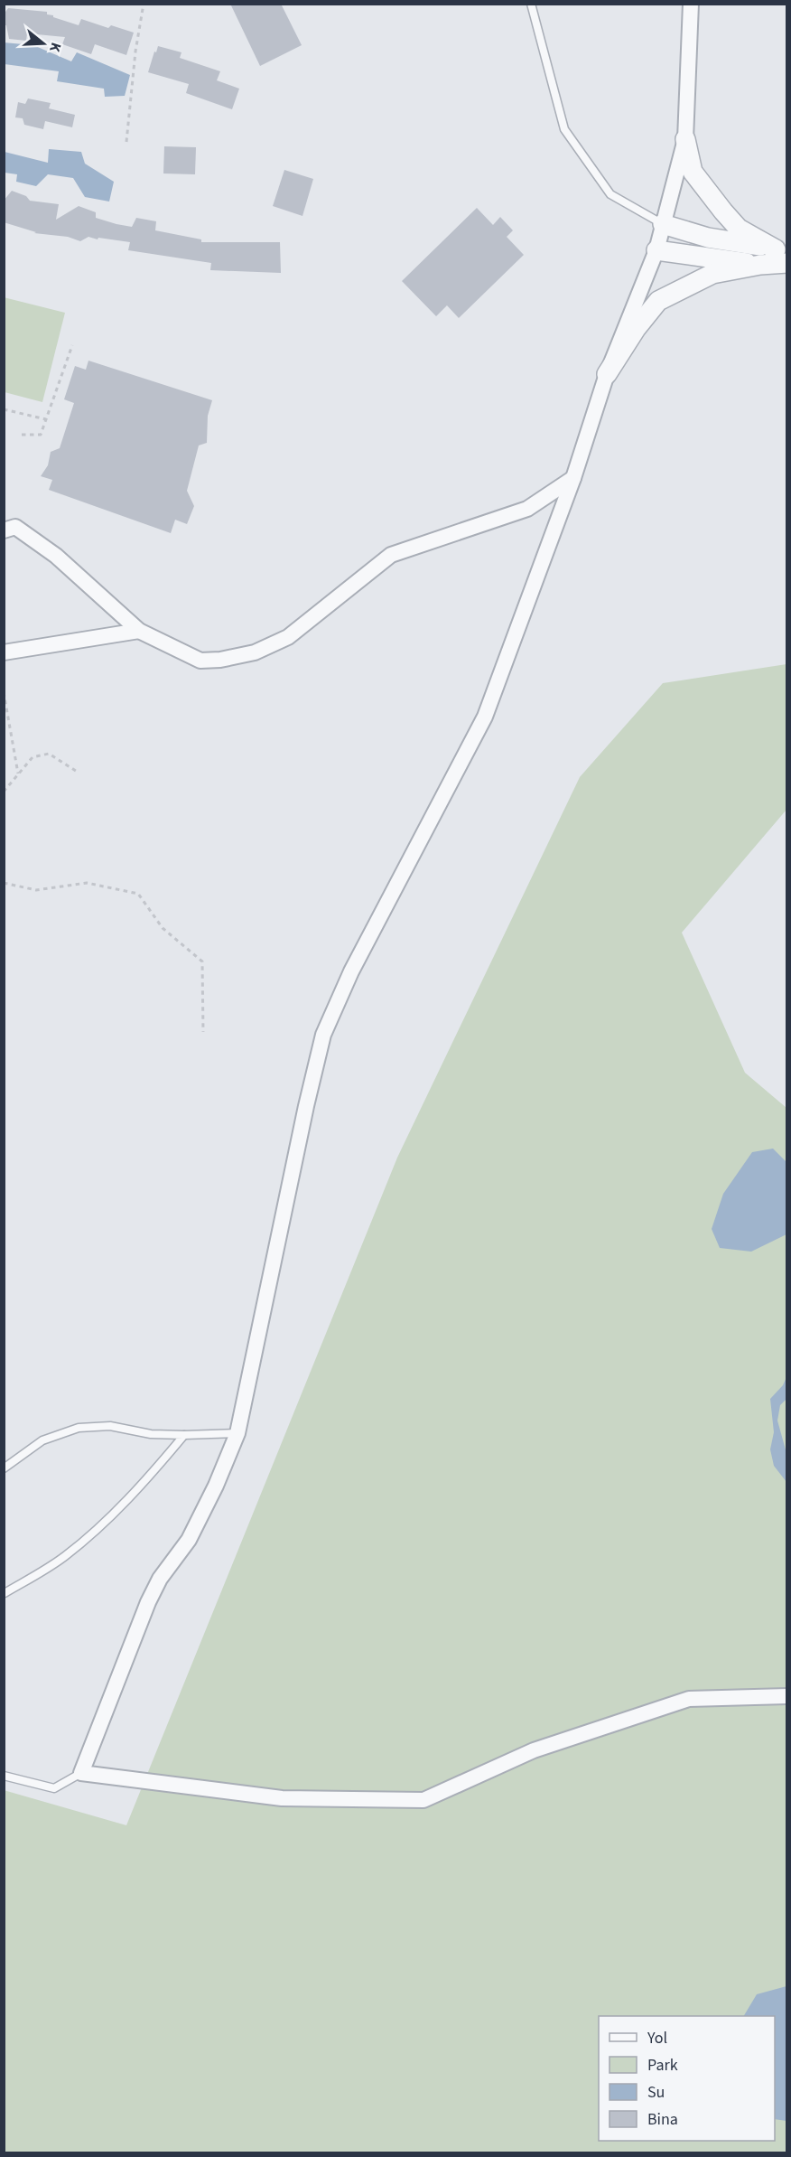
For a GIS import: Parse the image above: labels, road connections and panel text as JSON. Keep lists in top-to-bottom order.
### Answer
{
  "legend": [
    "Yol",
    "Park",
    "Su",
    "Bina"
  ],
  "north": "right"
}
